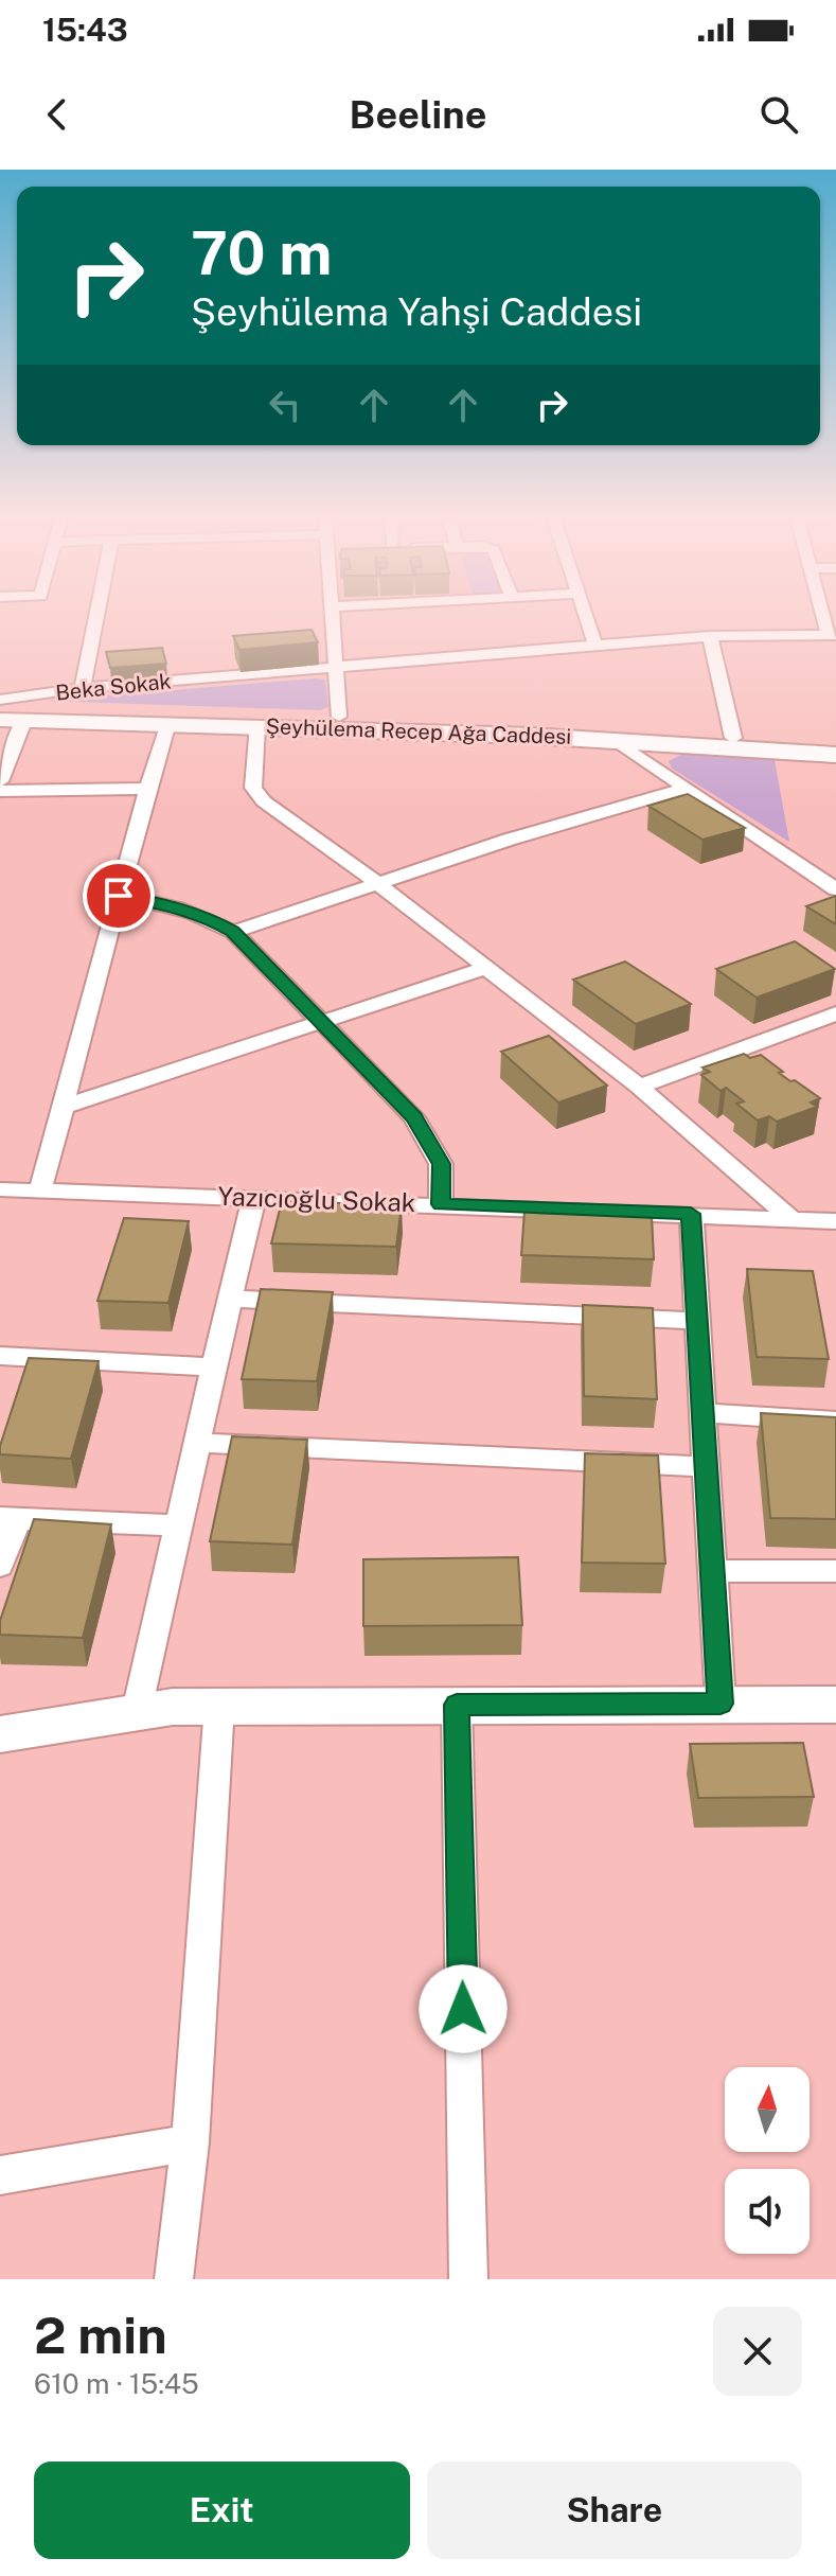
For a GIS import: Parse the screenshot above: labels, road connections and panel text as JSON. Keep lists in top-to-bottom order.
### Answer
{
  "streets": {
    "street": ["Beka Sokak", "Şeyhülema Recep Ağa Caddesi", "Yazıcıoğlu Sokak"]
  },
  "north": "top",
  "page": {
    "status": "15:43",
    "header": "Beeline",
    "turn": ["70 m", "Şeyhülema Yahşi Caddesi"],
    "heading": ["2 min", "610 m · 15:45"],
    "buttons": ["Exit", "Share"]
  }
}
